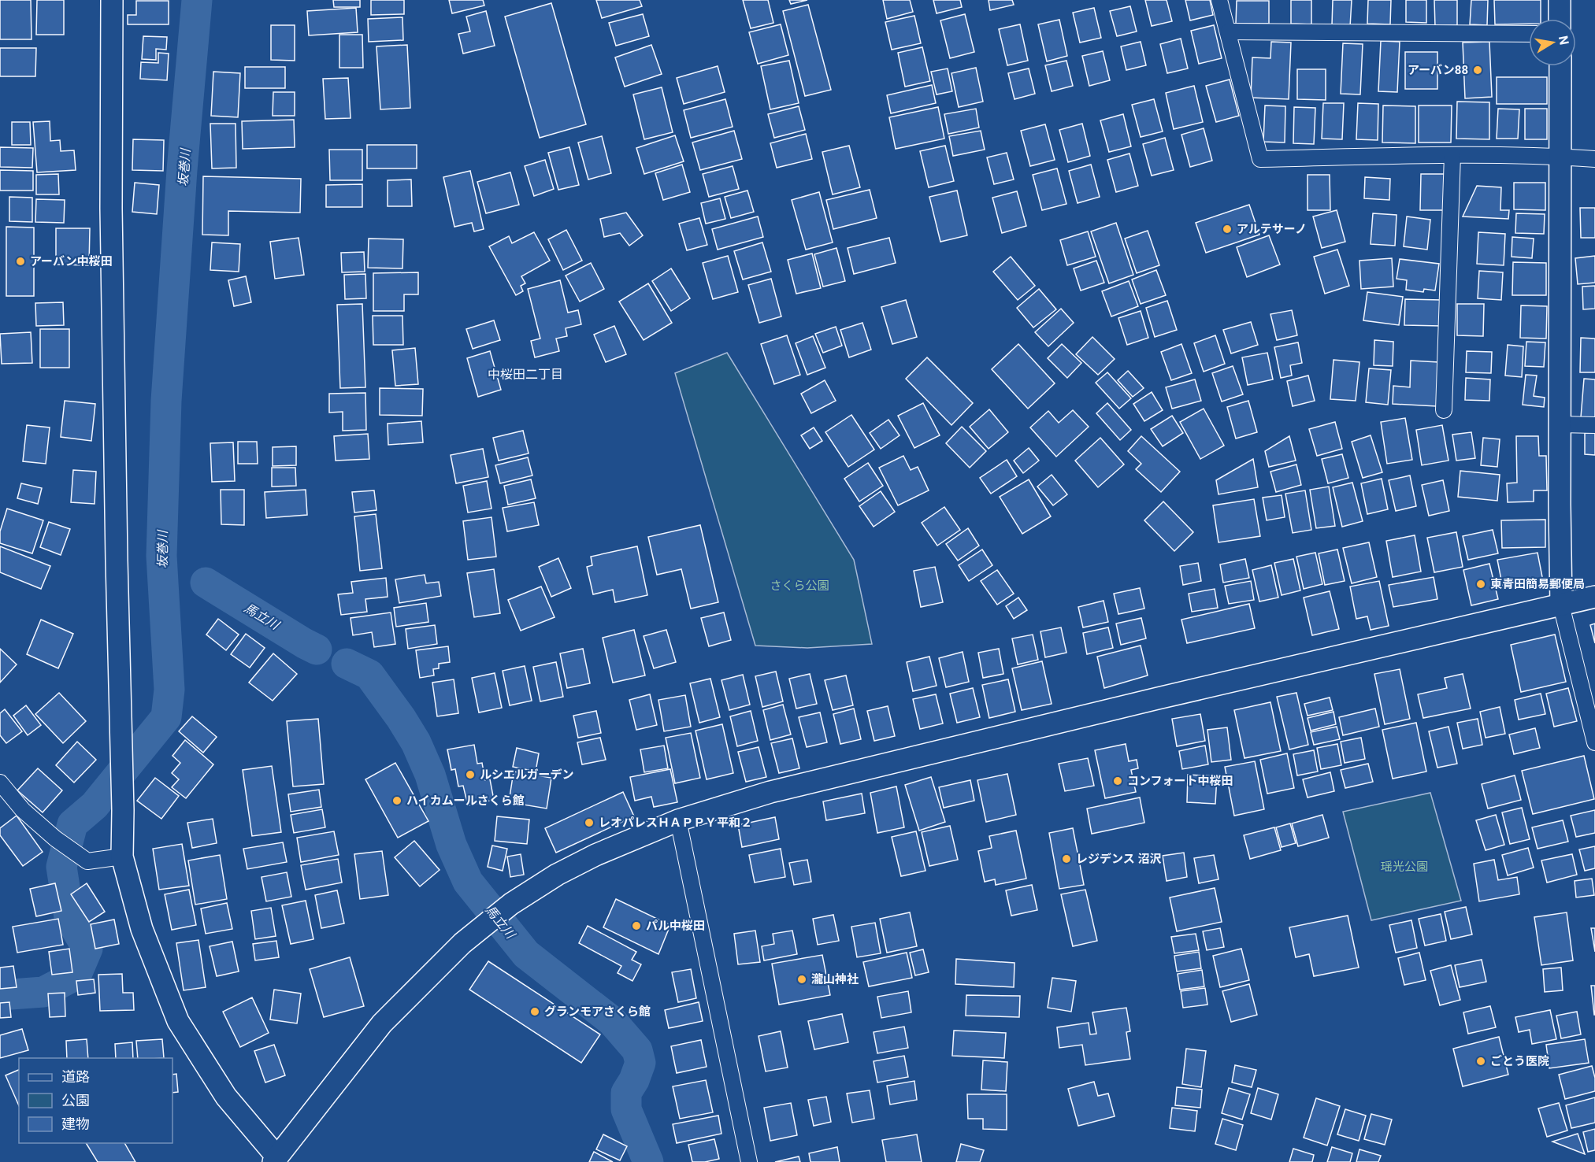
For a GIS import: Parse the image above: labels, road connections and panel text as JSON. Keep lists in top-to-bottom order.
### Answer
{
  "districts": ["中桜田二丁目"],
  "water": ["坂巻川", "馬立川"],
  "parks": ["さくら公園", "瑶光公園"],
  "places": [
    "アーバン88",
    "アルテサーノ",
    "アーバン中桜田",
    "東青田簡易郵便局",
    "ルシエルガーデン",
    "コンフォート中桜田",
    "ハイカムールさくら館",
    "レオパレスＨＡＰＰＹ平和２",
    "レジデンス 沼沢",
    "パル中桜田",
    "瀧山神社",
    "グランモアさくら館",
    "ごとう医院"
  ],
  "legend": ["道路", "公園", "建物"],
  "north": "right"
}
